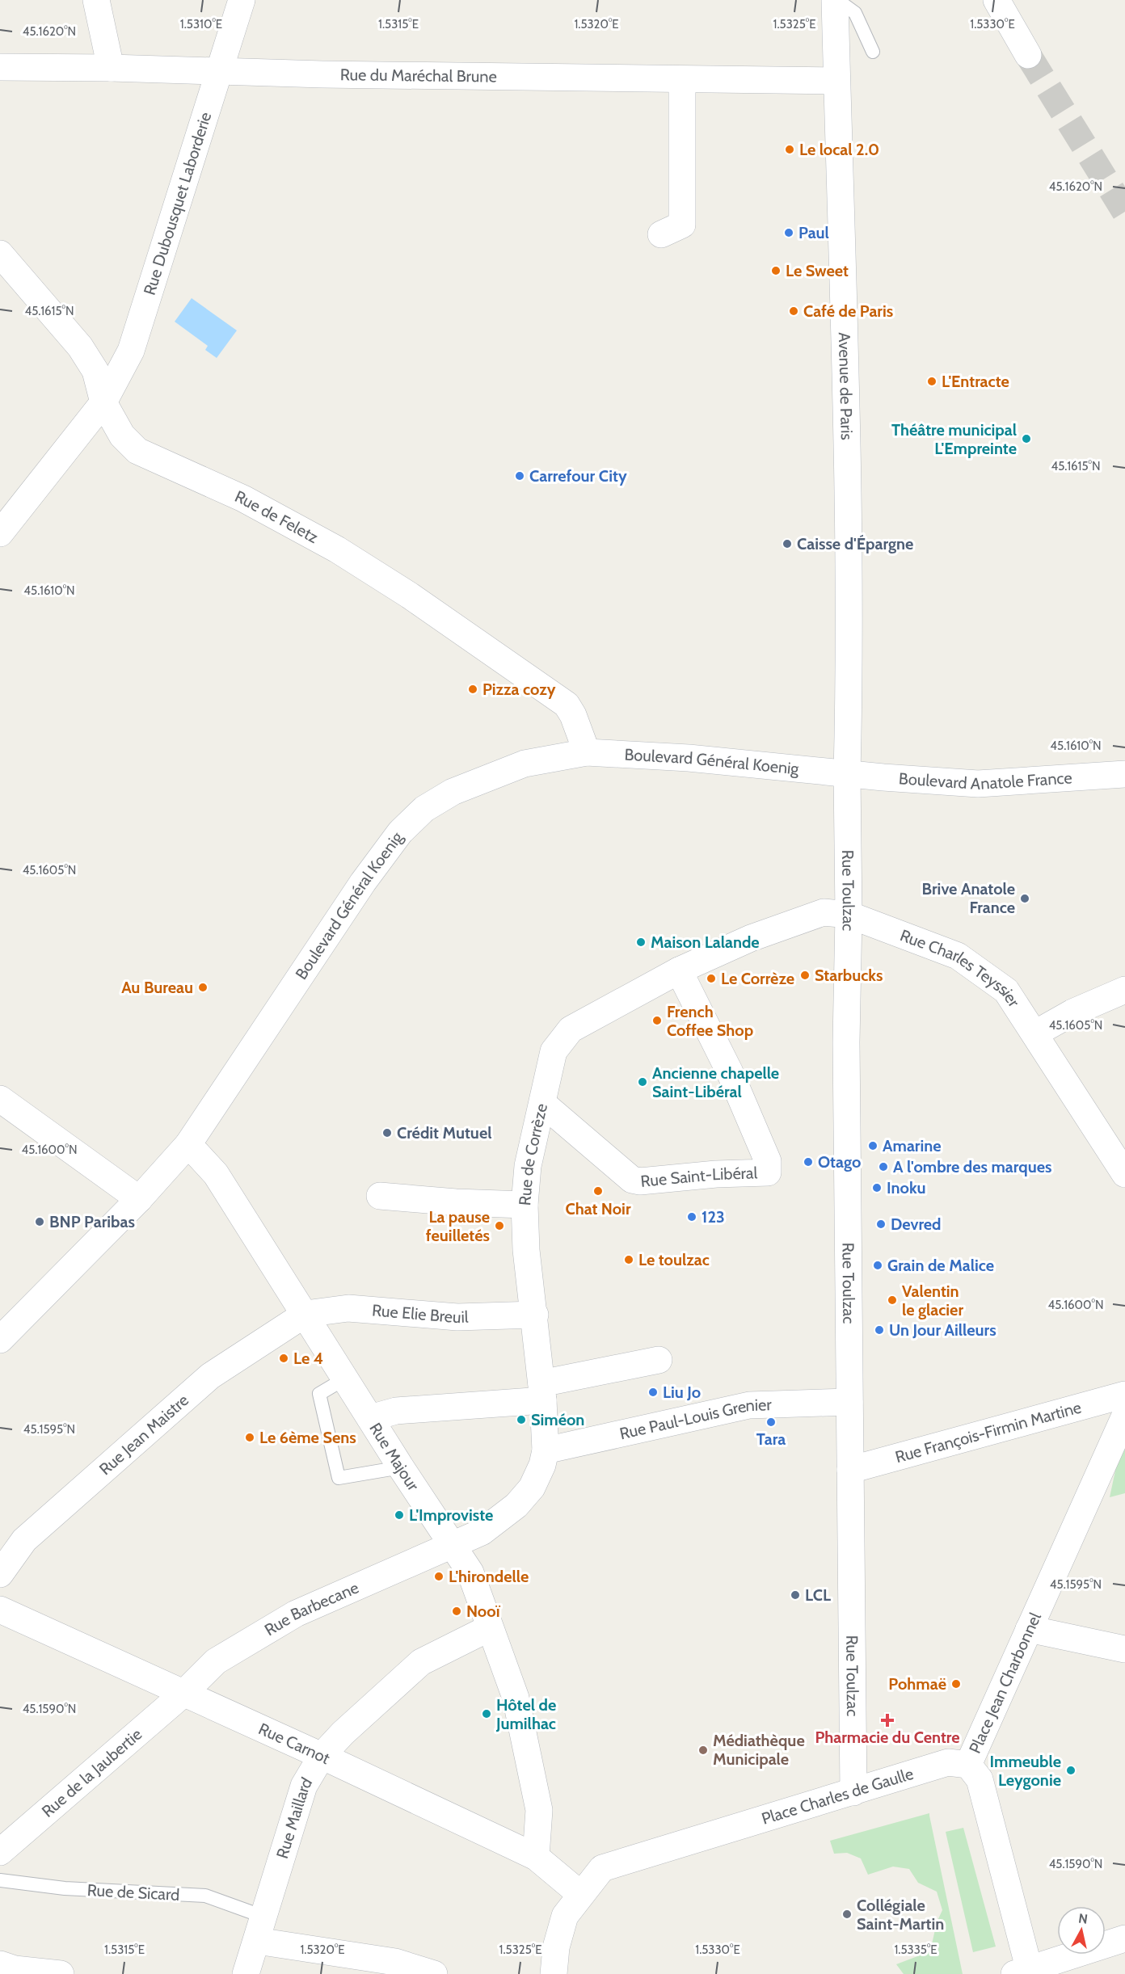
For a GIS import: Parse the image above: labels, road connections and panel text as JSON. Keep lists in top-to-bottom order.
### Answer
{
  "streets": {
    "street": [
      "Rue du Maréchal Brune",
      "Rue Dubousquet Laborderie",
      "Avenue de Paris",
      "Rue de Feletz",
      "Boulevard Général Koenig",
      "Boulevard Anatole France",
      "Rue Toulzac",
      "Rue Charles Teyssier",
      "Rue de Corrèze",
      "Rue Saint-Libéral",
      "Rue Elie Breuil",
      "Rue Paul-Louis Grenier",
      "Rue François-Firmin Martine",
      "Rue Jean Maistre",
      "Rue Majour",
      "Rue Barbecane",
      "Place Jean Charbonnel",
      "Rue Carnot",
      "Rue de la Jaubertie",
      "Place Charles de Gaulle",
      "Rue Maillard"
    ],
    "lane": ["Rue de Sicard"]
  },
  "crossings": [
    ["Rue du Maréchal Brune", "Rue Dubousquet Laborderie"],
    ["Rue du Maréchal Brune", "Avenue de Paris"],
    ["Rue Dubousquet Laborderie", "Rue de Feletz"],
    ["Avenue de Paris", "Boulevard Général Koenig"],
    ["Avenue de Paris", "Boulevard Anatole France"],
    ["Avenue de Paris", "Rue Toulzac"],
    ["Rue de Feletz", "Boulevard Général Koenig"],
    ["Boulevard Général Koenig", "Boulevard Anatole France"],
    ["Boulevard Général Koenig", "Rue Toulzac"],
    ["Boulevard Général Koenig", "Rue Majour"],
    ["Boulevard Anatole France", "Rue Toulzac"],
    ["Rue Toulzac", "Rue Charles Teyssier"],
    ["Rue Toulzac", "Rue de Corrèze"],
    ["Rue Toulzac", "Rue Paul-Louis Grenier"],
    ["Rue Toulzac", "Rue François-Firmin Martine"],
    ["Rue Toulzac", "Place Charles de Gaulle"],
    ["Rue Charles Teyssier", "Rue de Corrèze"],
    ["Rue de Corrèze", "Rue Saint-Libéral"],
    ["Rue de Corrèze", "Rue Elie Breuil"],
    ["Rue de Corrèze", "Rue Paul-Louis Grenier"],
    ["Rue de Corrèze", "Rue Majour"],
    ["Rue de Corrèze", "Rue Barbecane"],
    ["Rue Elie Breuil", "Rue Jean Maistre"],
    ["Rue Elie Breuil", "Rue Majour"],
    ["Rue Jean Maistre", "Rue Majour"],
    ["Rue Majour", "Rue Barbecane"],
    ["Rue Majour", "Rue Carnot"],
    ["Rue Majour", "Rue Maillard"],
    ["Rue Barbecane", "Rue Carnot"],
    ["Rue Barbecane", "Rue de la Jaubertie"],
    ["Place Jean Charbonnel", "Place Charles de Gaulle"],
    ["Rue Carnot", "Rue de la Jaubertie"],
    ["Rue Carnot", "Place Charles de Gaulle"],
    ["Rue Carnot", "Rue Maillard"],
    ["Rue Maillard", "Rue de Sicard"]
  ],
  "places": {
    "other": [
      "Le local 2.0",
      "Paul",
      "Le Sweet",
      "Café de Paris",
      "L'Entracte",
      "Théâtre municipal L'Empreinte",
      "Carrefour City",
      "Caisse d'Épargne",
      "Pizza cozy",
      "Brive Anatole France",
      "Maison Lalande",
      "Starbucks",
      "Le Corrèze",
      "Au Bureau",
      "French Coffee Shop",
      "Ancienne chapelle Saint-Libéral",
      "Crédit Mutuel",
      "Amarine",
      "Otago",
      "A l'ombre des marques",
      "Inoku",
      "Chat Noir",
      "123",
      "BNP Paribas",
      "Devred",
      "La pause feuilletés",
      "Le toulzac",
      "Grain de Malice",
      "Valentin le glacier",
      "Un Jour Ailleurs",
      "Le 4",
      "Liu Jo",
      "Siméon",
      "Tara",
      "Le 6ème Sens",
      "L'Improviste",
      "L'hirondelle",
      "LCL",
      "Nooï",
      "Pohmaë",
      "Hôtel de Jumilhac",
      "Médiathèque Municipale",
      "Immeuble Leygonie",
      "Collégiale Saint-Martin"
    ],
    "health": ["Pharmacie du Centre"]
  },
  "north": "top",
  "coordinates": [
    "1.5310°E",
    "1.5315°E",
    "1.5320°E",
    "1.5325°E",
    "1.5330°E",
    "45.1620°N",
    "45.1615°N",
    "45.1610°N",
    "45.1605°N",
    "45.1600°N",
    "45.1595°N",
    "45.1590°N",
    "1.5335°E"
  ]
}
